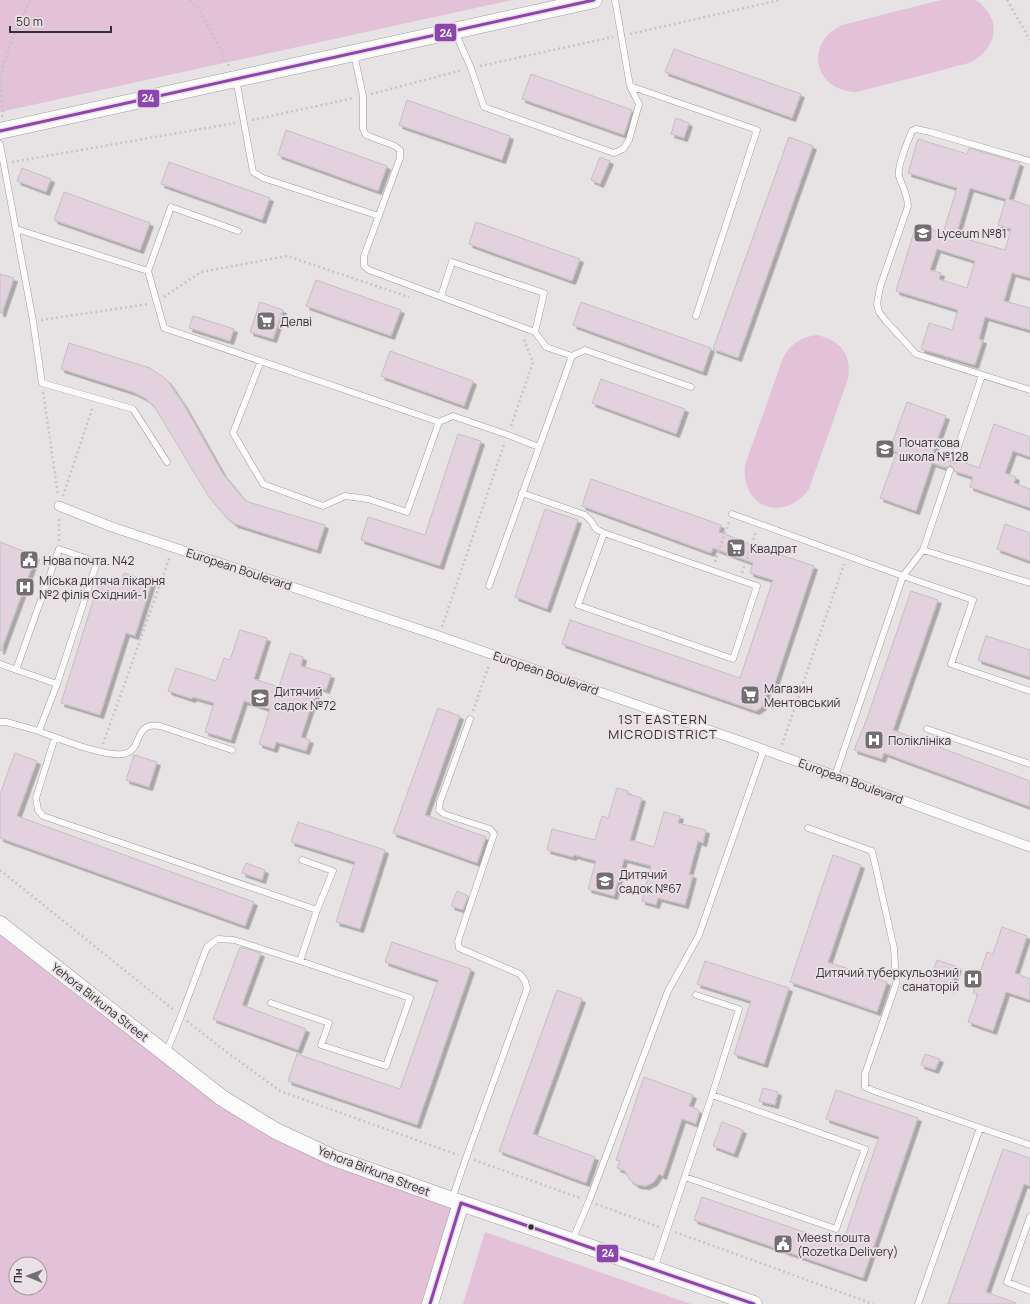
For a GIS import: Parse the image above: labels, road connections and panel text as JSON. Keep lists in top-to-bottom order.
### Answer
{
  "streets": {
    "street": ["European Boulevard", "Yehora Birkuna Street"]
  },
  "districts": ["1ST EASTERN MICRODISTRICT"],
  "places": {
    "school or university": [
      "Lyceum №81",
      "Початкова школа №128",
      "Дитячий садок №72",
      "Дитячий садок №67"
    ],
    "supermarket": ["Делві", "Квадрат", "Магазин Ментовський"],
    "public building": ["Нова почта. N42", "Meest пошта (Rozetka Delivery)"],
    "hospital": ["Міська дитяча лікарня №2 філія Східний-1", "Поліклініка", "Дитячий туберкульозний санаторій"]
  },
  "lines": ["transit line 24"],
  "scale_bar": "50 m",
  "north": "left"
}
